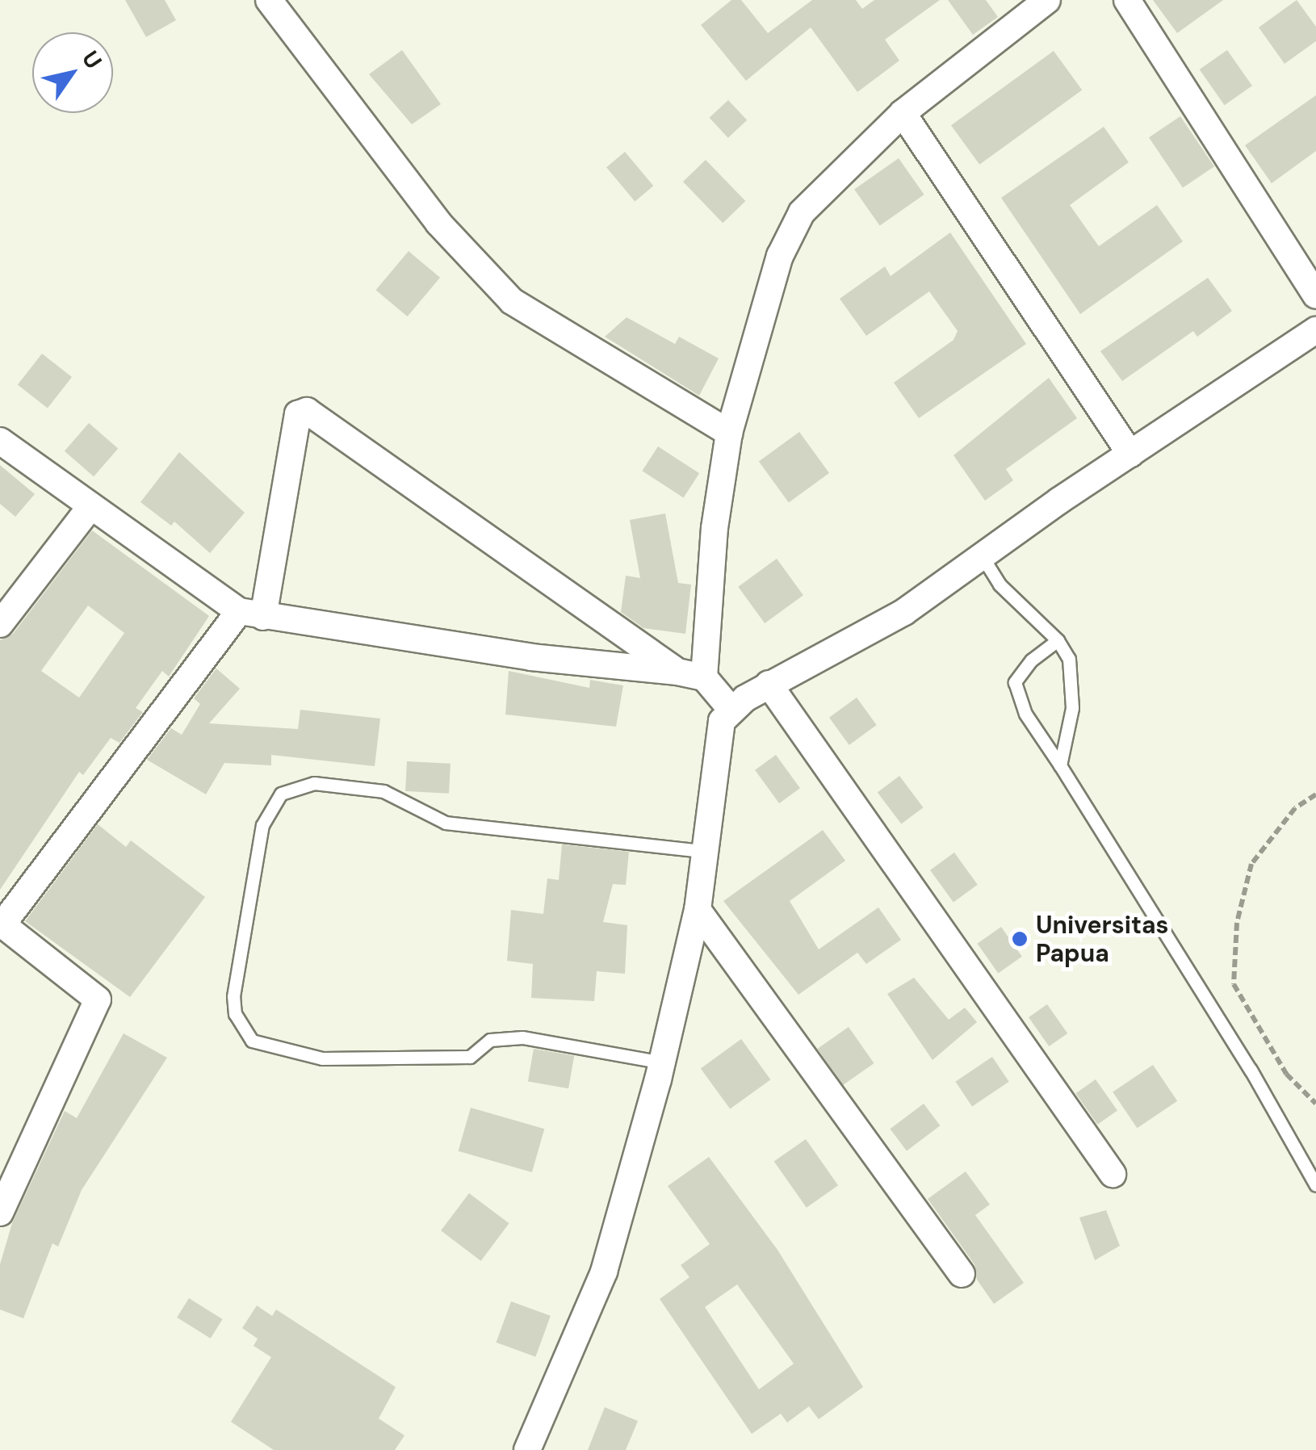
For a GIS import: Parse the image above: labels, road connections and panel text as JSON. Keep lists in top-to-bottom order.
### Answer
{
  "places": ["Universitas Papua"],
  "north": "top right"
}
